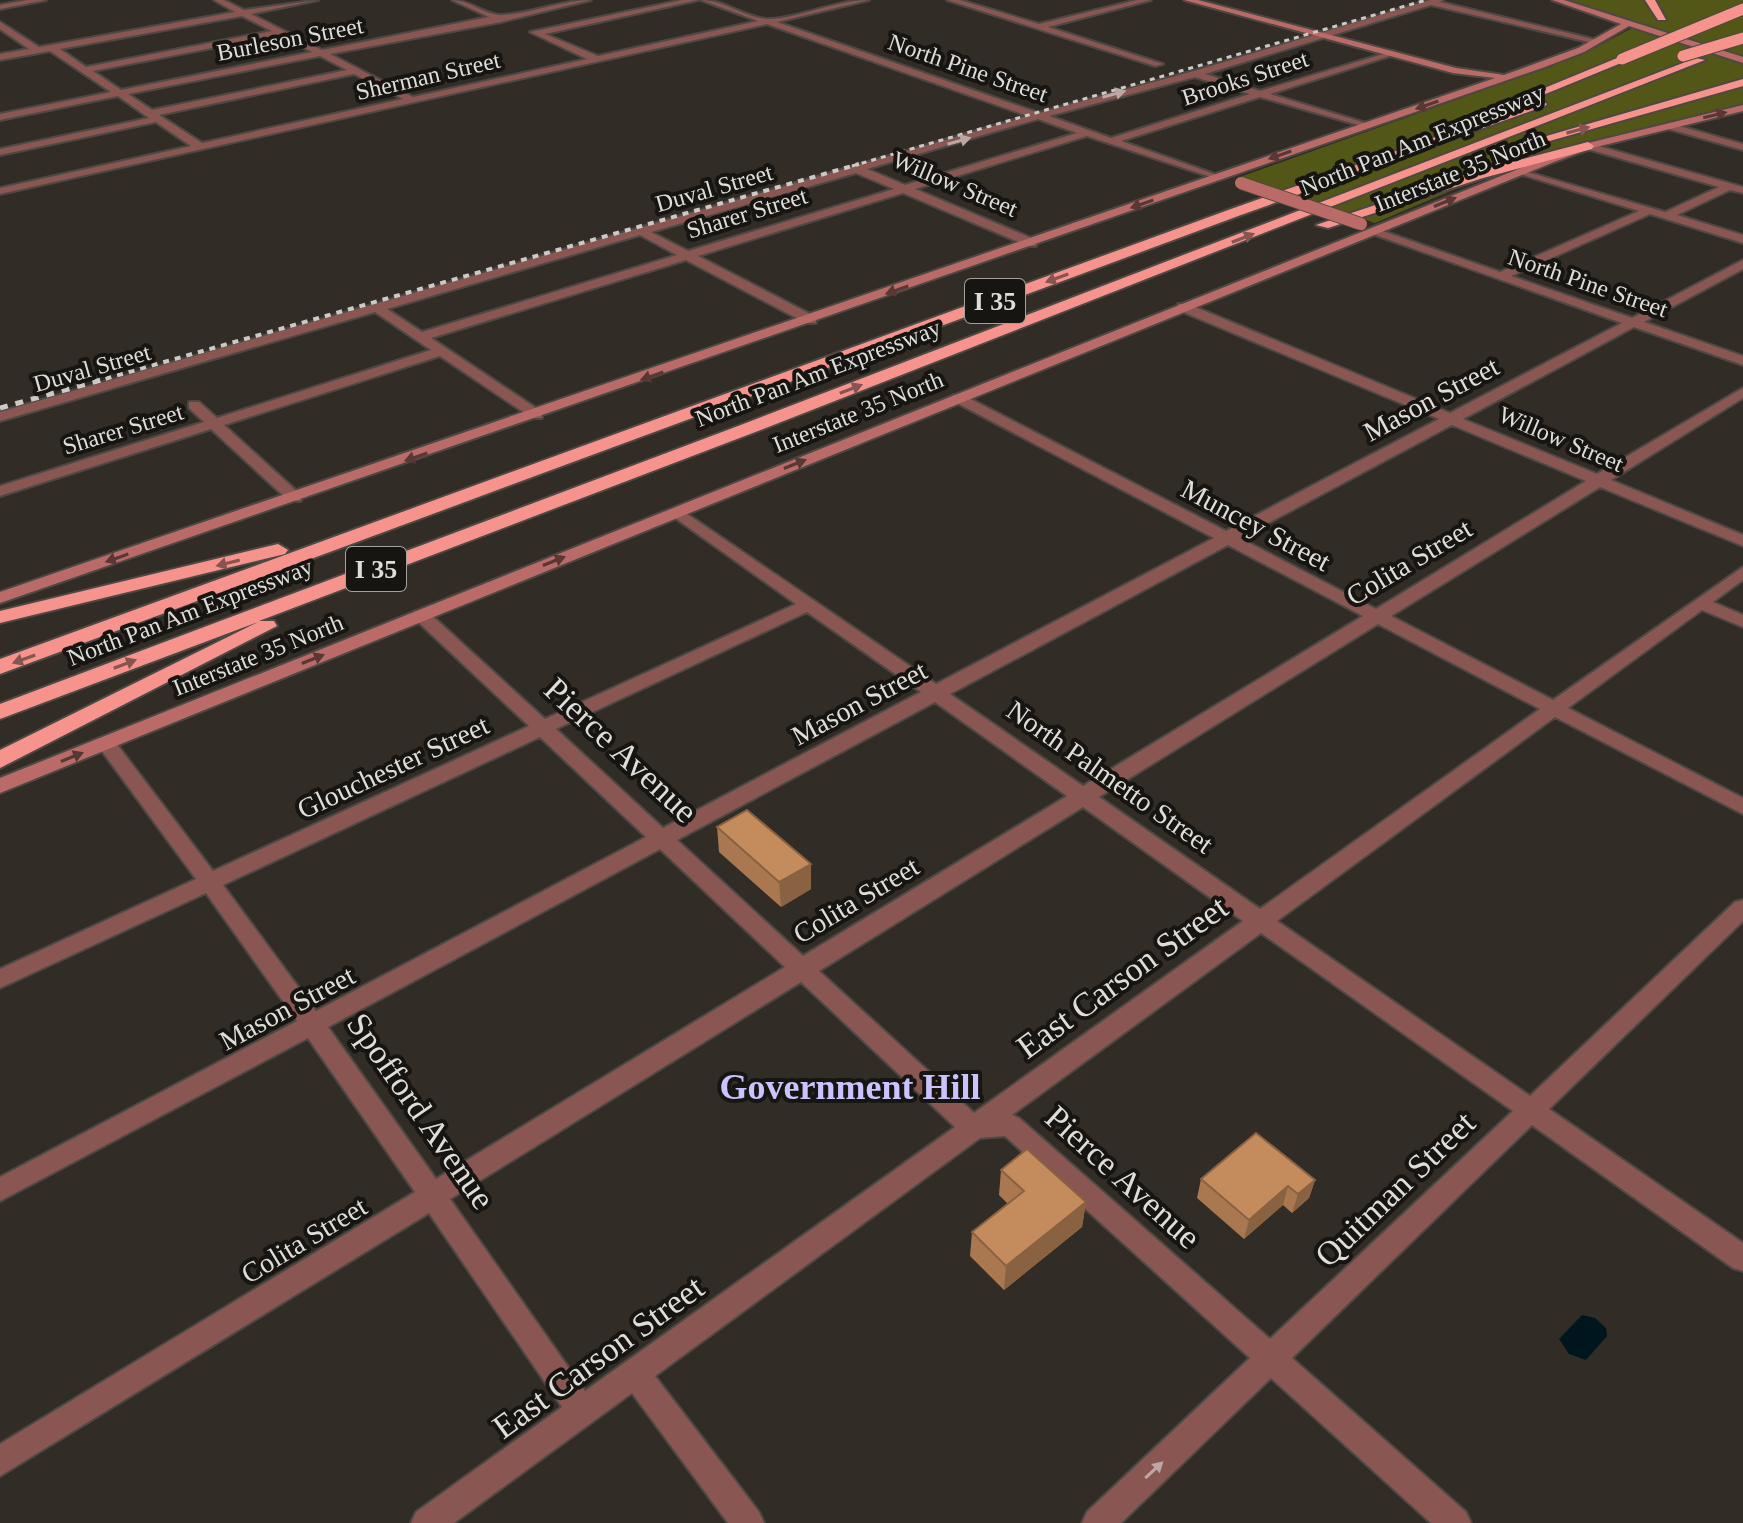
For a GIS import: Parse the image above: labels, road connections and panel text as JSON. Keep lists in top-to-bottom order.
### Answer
{
  "streets": {
    "highway": ["North Pan Am Expressway", "I 35"],
    "main road": ["North Pine Street", "Interstate 35 North"],
    "street": [
      "Burleson Street",
      "Sherman Street",
      "Brooks Street",
      "Willow Street",
      "Duval Street",
      "Sharer Street",
      "Mason Street",
      "Muncey Street",
      "Colita Street",
      "Pierce Avenue",
      "Glouchester Street",
      "North Palmetto Street",
      "East Carson Street",
      "Spofford Avenue",
      "Quitman Street"
    ]
  },
  "crossings": [
    ["North Pine Street", "Sherman Street"],
    ["North Pine Street", "Brooks Street"],
    ["North Pine Street", "Interstate 35 North"],
    ["North Pine Street", "Duval Street"],
    ["North Pine Street", "Sharer Street"],
    ["North Pine Street", "Mason Street"],
    ["Interstate 35 North", "Willow Street"],
    ["Interstate 35 North", "Muncey Street"],
    ["Interstate 35 North", "Pierce Avenue"],
    ["Interstate 35 North", "North Palmetto Street"],
    ["Interstate 35 North", "Spofford Avenue"],
    ["Willow Street", "Duval Street"],
    ["Willow Street", "Sharer Street"],
    ["Willow Street", "Mason Street"],
    ["Willow Street", "Colita Street"],
    ["Mason Street", "Muncey Street"],
    ["Mason Street", "Pierce Avenue"],
    ["Mason Street", "North Palmetto Street"],
    ["Mason Street", "Spofford Avenue"],
    ["Muncey Street", "Colita Street"],
    ["Muncey Street", "East Carson Street"],
    ["Colita Street", "Pierce Avenue"],
    ["Colita Street", "North Palmetto Street"],
    ["Colita Street", "Spofford Avenue"],
    ["Pierce Avenue", "Glouchester Street"],
    ["Pierce Avenue", "East Carson Street"],
    ["Pierce Avenue", "Quitman Street"],
    ["Glouchester Street", "North Palmetto Street"],
    ["Glouchester Street", "Spofford Avenue"],
    ["North Palmetto Street", "East Carson Street"],
    ["North Palmetto Street", "Quitman Street"],
    ["East Carson Street", "Spofford Avenue"]
  ],
  "districts": ["Government Hill"]
}
